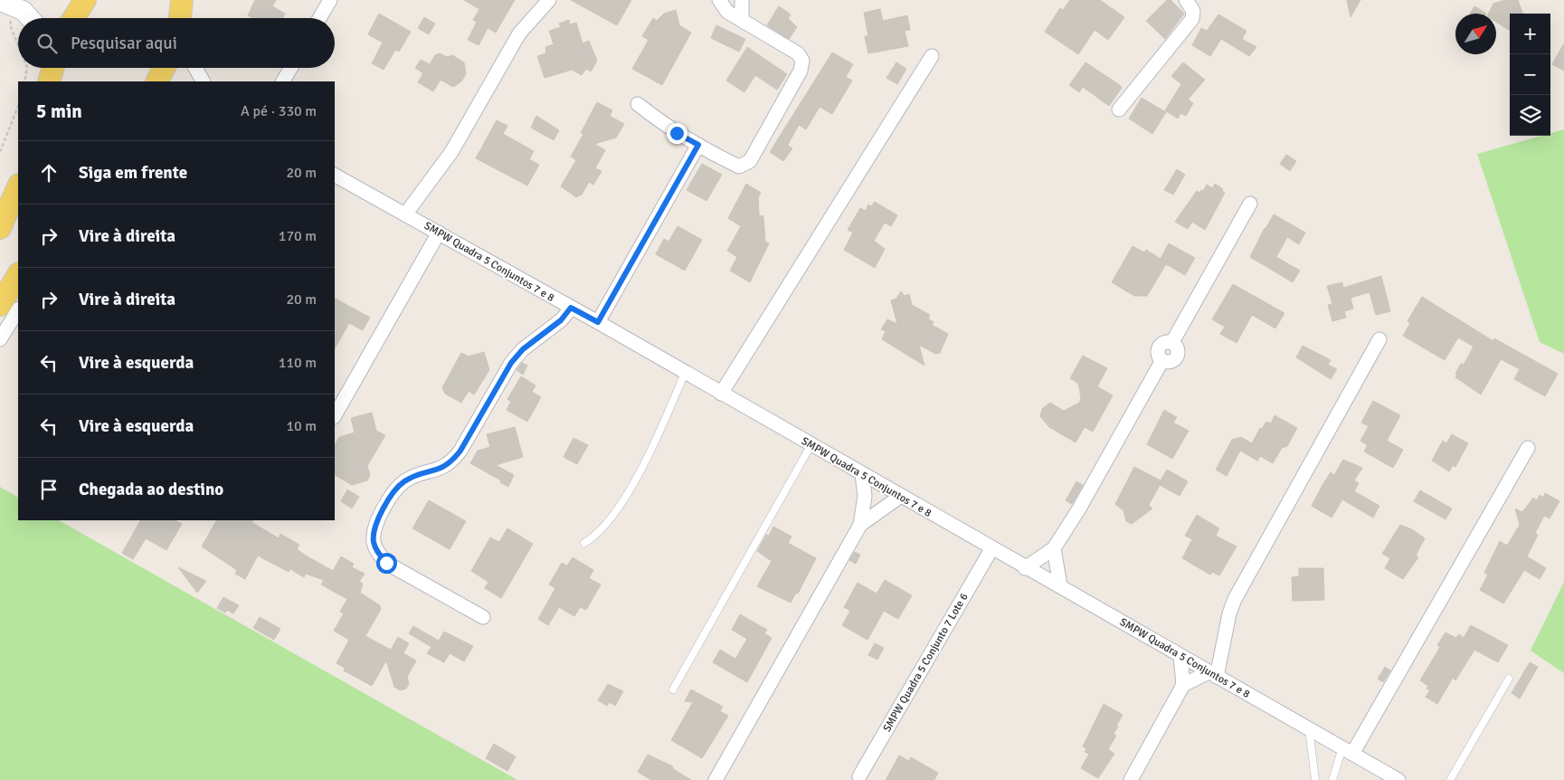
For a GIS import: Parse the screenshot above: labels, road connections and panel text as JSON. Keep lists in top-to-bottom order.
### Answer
{
  "streets": {
    "street": ["SMPW Quadra 5 Conjuntos 7 e 8", "SMPW Quadra 5 Conjunto 7 Lote 6"]
  },
  "crossings": [
    ["SMPW Quadra 5 Conjuntos 7 e 8", "SMPW Quadra 5 Conjunto 7 Lote 6"]
  ],
  "north": "top right",
  "page": {
    "map_buttons": ["+", "−"],
    "search": "Pesquisar aqui",
    "heading": ["5 min", "A pé · 330 m"],
    "list": [
      ["Siga em frente", "20 m"],
      ["Vire à direita", "170 m"],
      ["Vire à direita", "20 m"],
      ["Vire à esquerda", "110 m"],
      ["Vire à esquerda", "10 m"],
      "Chegada ao destino"
    ]
  }
}
